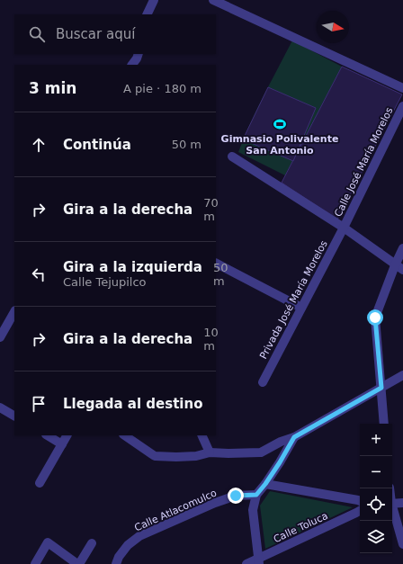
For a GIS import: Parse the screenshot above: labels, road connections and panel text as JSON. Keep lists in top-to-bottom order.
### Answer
{
  "streets": {
    "street": [
      "Calle José María Morelos",
      "Privada José María Morelos",
      "Calle Atlacomulco",
      "Calle Toluca"
    ]
  },
  "crossings": [
    ["Calle José María Morelos", "Privada José María Morelos"]
  ],
  "places": {
    "sports": ["Gimnasio Polivalente San Antonio"]
  },
  "north": "right",
  "page": {
    "search": "Buscar aquí",
    "heading": ["3 min", "A pie · 180 m"],
    "list": [
      ["Continúa", "50 m"],
      ["Gira a la derecha", "70 m"],
      ["Gira a la izquierda", "Calle Tejupilco", "50 m"],
      ["Gira a la derecha", "10 m"],
      "Llegada al destino"
    ],
    "map_buttons": ["+", "−"]
  }
}
